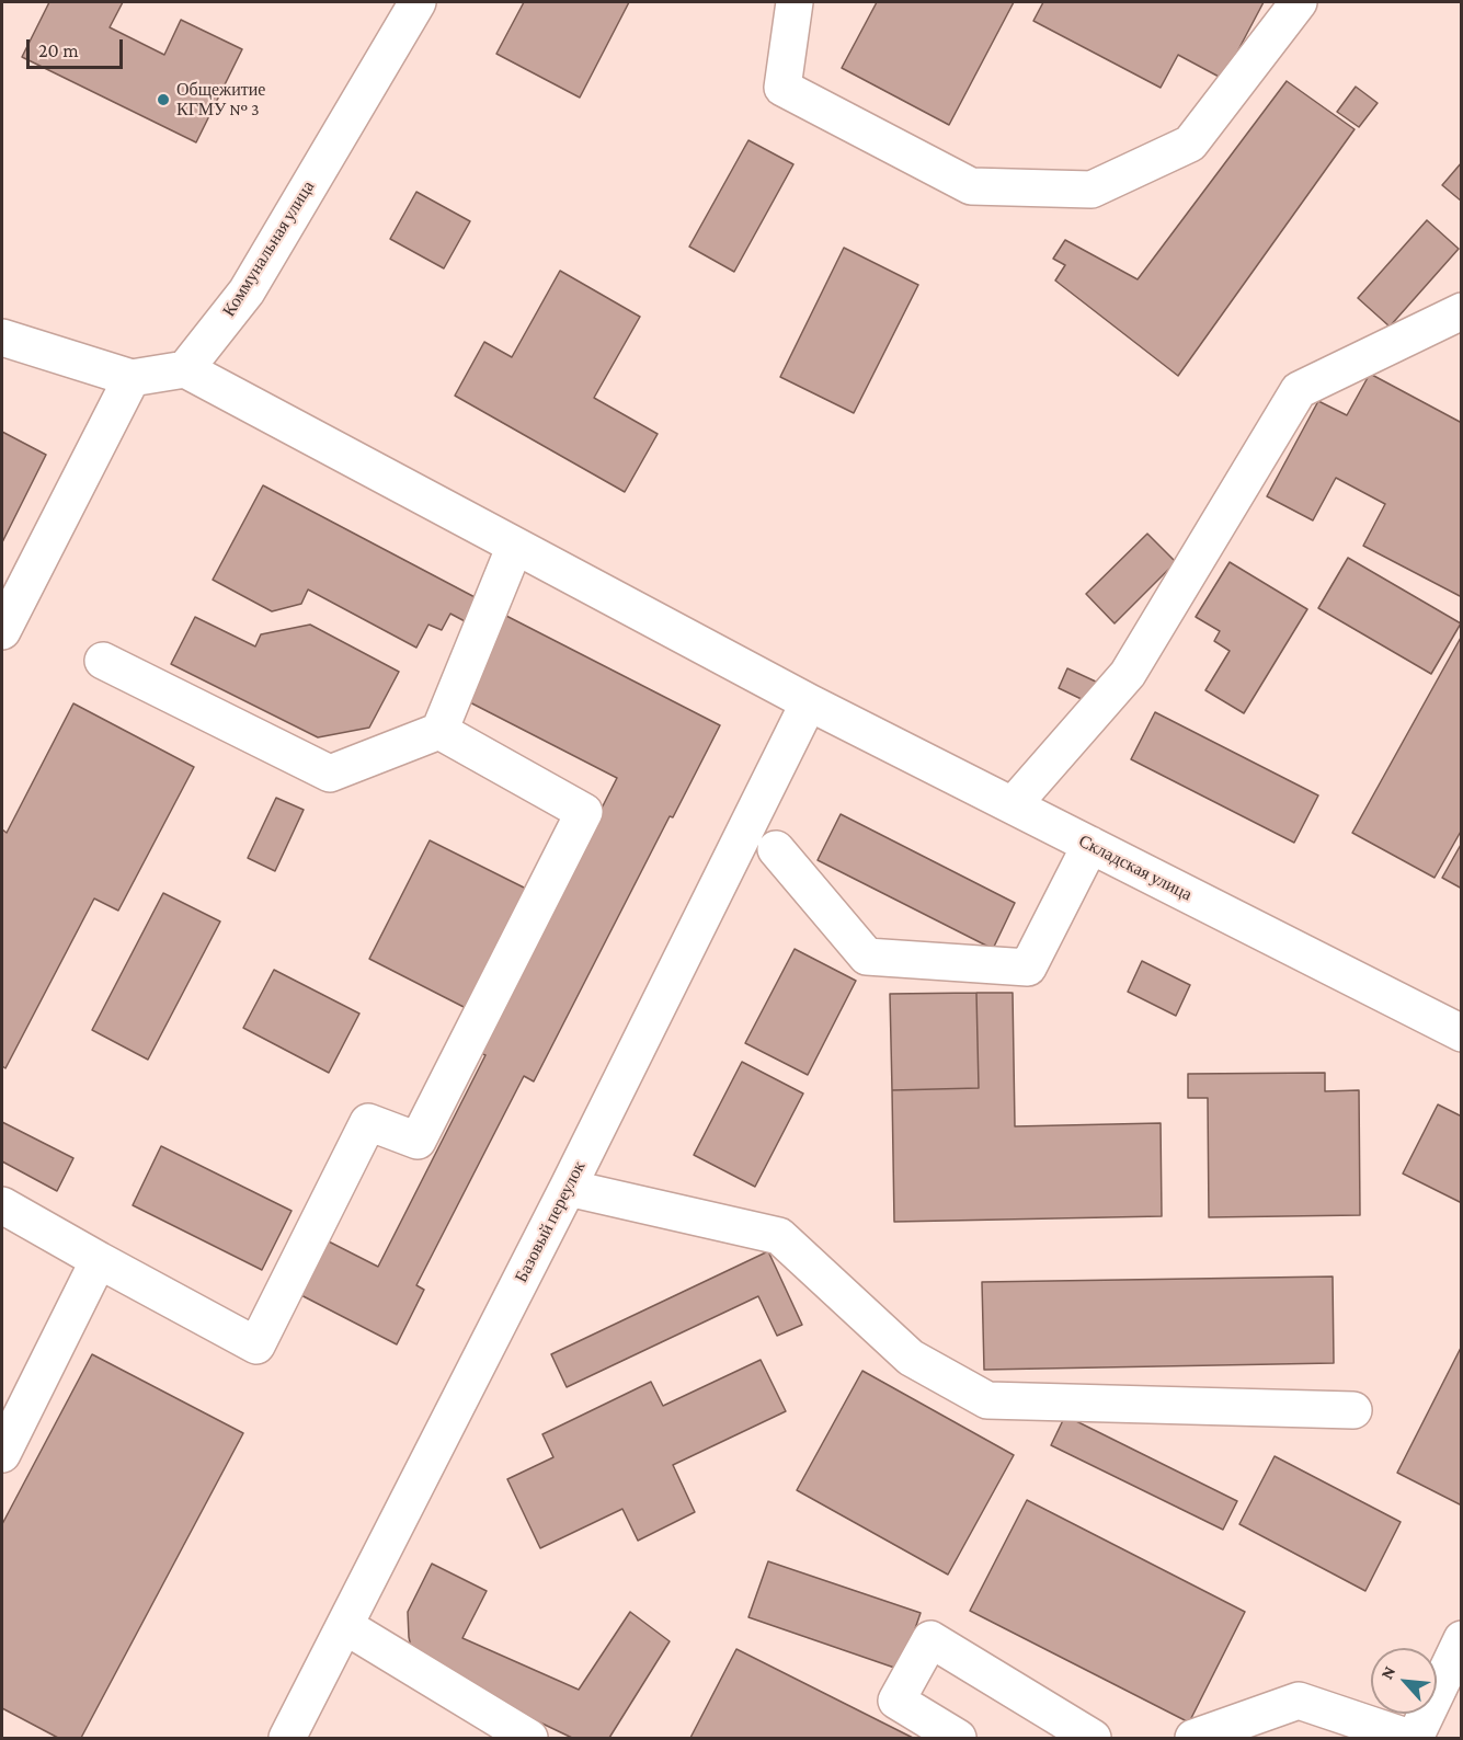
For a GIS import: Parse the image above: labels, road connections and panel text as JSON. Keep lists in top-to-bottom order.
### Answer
{
  "streets": {
    "street": ["Коммунальная улица", "Складская улица", "Базовый переулок"]
  },
  "crossings": [
    ["Коммунальная улица", "Складская улица"],
    ["Складская улица", "Базовый переулок"]
  ],
  "places": ["Общежитие КГМУ № 3"],
  "scale_bar": "20 m",
  "north": "top left"
}
